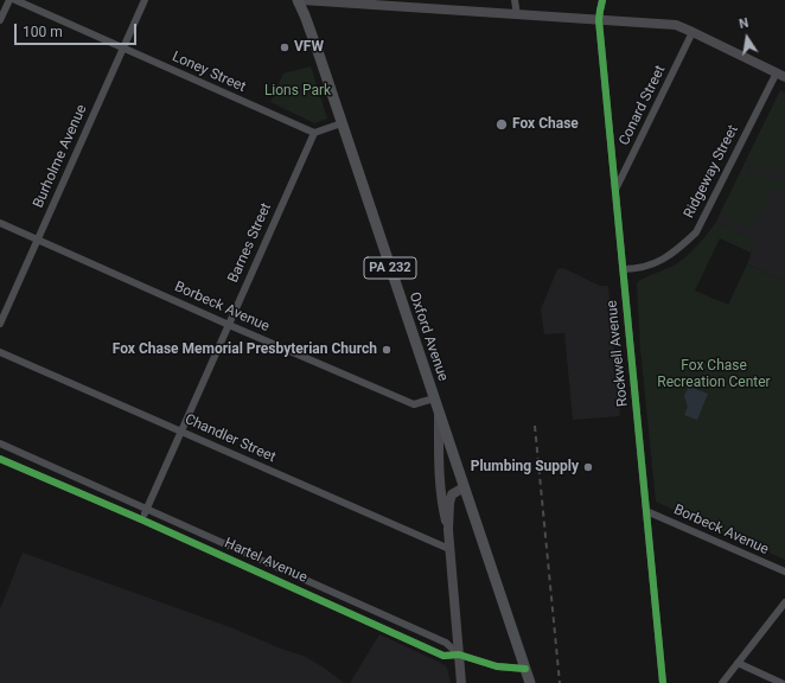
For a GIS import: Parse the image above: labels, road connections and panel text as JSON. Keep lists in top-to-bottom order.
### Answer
{
  "streets": {
    "main road": ["PA 232", "Oxford Avenue"],
    "street": [
      "Loney Street",
      "Conard Street",
      "Burholme Avenue",
      "Ridgeway Street",
      "Barnes Street",
      "Borbeck Avenue",
      "Rockwell Avenue",
      "Chandler Street",
      "Hartel Avenue"
    ]
  },
  "crossings": [
    ["Loney Street", "Burholme Avenue"],
    ["Loney Street", "Barnes Street"],
    ["Conard Street", "Rockwell Avenue"],
    ["Burholme Avenue", "Borbeck Avenue"],
    ["Ridgeway Street", "Rockwell Avenue"],
    ["Barnes Street", "Borbeck Avenue"],
    ["Barnes Street", "Chandler Street"],
    ["Barnes Street", "Hartel Avenue"],
    ["Borbeck Avenue", "Oxford Avenue"],
    ["Borbeck Avenue", "Rockwell Avenue"],
    ["Oxford Avenue", "Hartel Avenue"]
  ],
  "parks": ["Lions Park", "Fox Chase Recreation Center"],
  "places": [
    "VFW",
    "Fox Chase",
    "Fox Chase Memorial Presbyterian Church",
    "Plumbing Supply"
  ],
  "scale_bar": "100 m",
  "north": "top"
}
